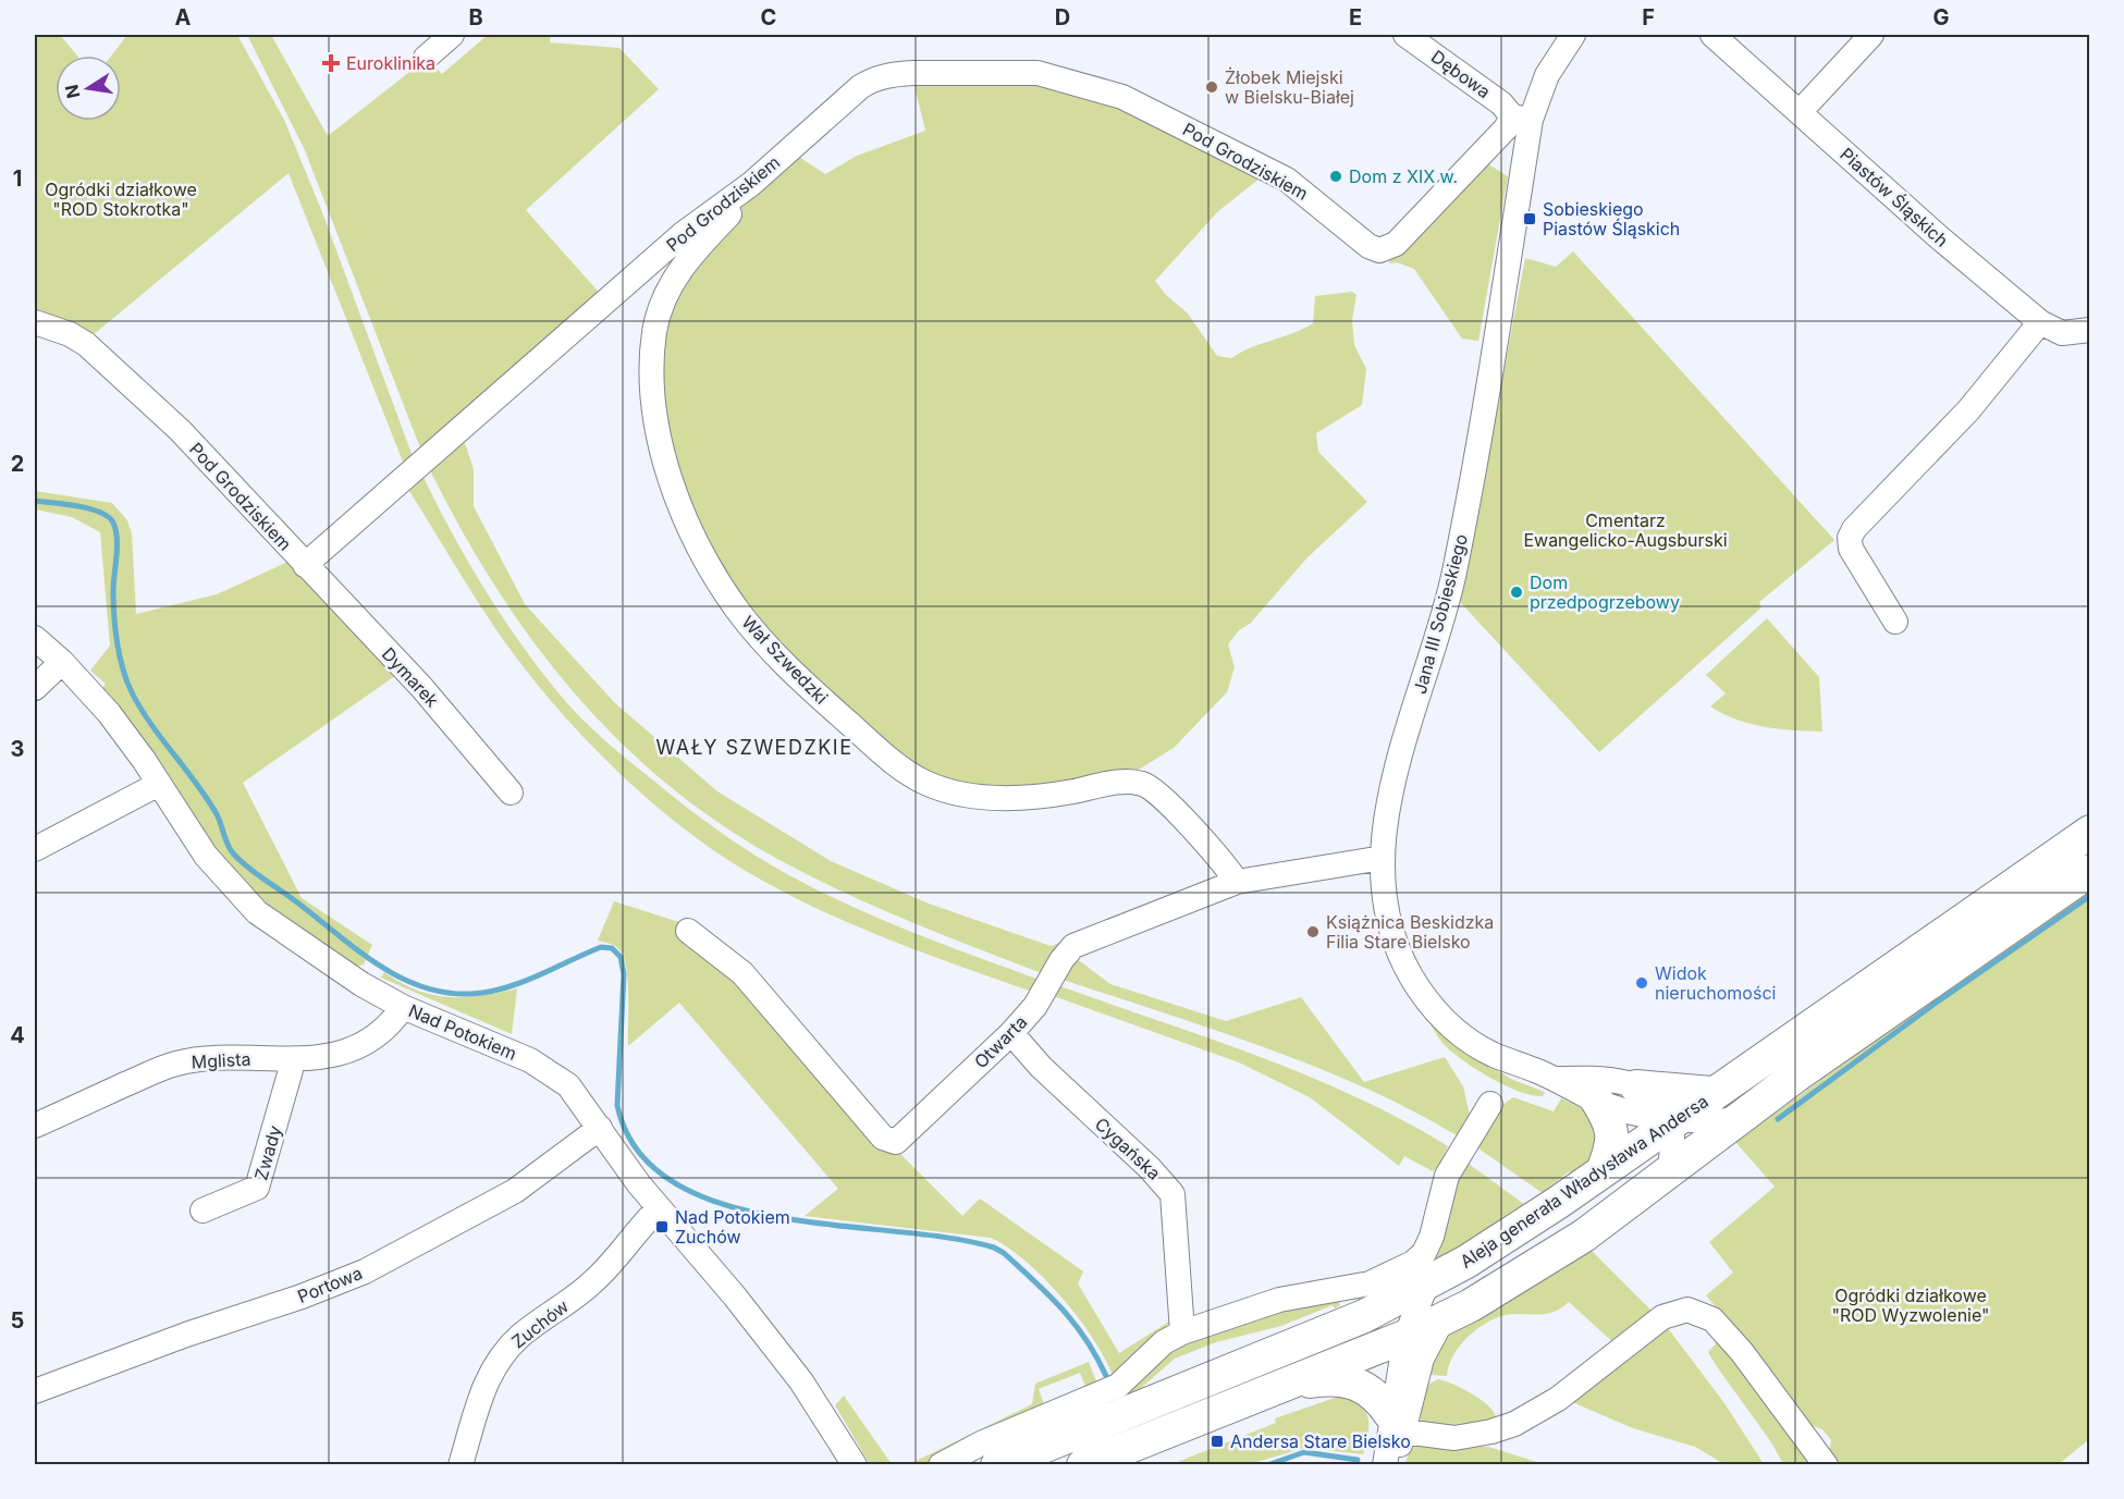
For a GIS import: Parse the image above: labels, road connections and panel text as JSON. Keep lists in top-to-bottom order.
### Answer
{
  "streets": {
    "main road": ["Aleja generała Władysława Andersa"],
    "street": [
      "Dębowa",
      "Pod Grodziskiem",
      "Piastów Śląskich",
      "Jana III Sobieskiego",
      "Wał Szwedzki",
      "Dymarek",
      "Nad Potokiem",
      "Otwarta",
      "Mglista",
      "Cygańska",
      "Zwady",
      "Portowa",
      "Zuchów"
    ]
  },
  "crossings": [
    ["Dębowa", "Pod Grodziskiem"],
    ["Dębowa", "Jana III Sobieskiego"],
    ["Pod Grodziskiem", "Jana III Sobieskiego"],
    ["Pod Grodziskiem", "Wał Szwedzki"],
    ["Pod Grodziskiem", "Dymarek"],
    ["Jana III Sobieskiego", "Otwarta"],
    ["Jana III Sobieskiego", "Aleja generała Władysława Andersa"],
    ["Wał Szwedzki", "Otwarta"],
    ["Nad Potokiem", "Mglista"],
    ["Nad Potokiem", "Portowa"],
    ["Nad Potokiem", "Zuchów"],
    ["Otwarta", "Cygańska"],
    ["Mglista", "Zwady"]
  ],
  "districts": ["WAŁY SZWEDZKIE"],
  "parks": ["Ogródki działkowe \"ROD Stokrotka\"", "Cmentarz Ewangelicko-Augsburski", "Ogródki działkowe \"ROD Wyzwolenie\""],
  "places": {
    "health": ["Euroklinika"],
    "other": [
      "Żłobek Miejski w Bielsku-Białej",
      "Dom z XIX w.",
      "Dom przedpogrzebowy",
      "Książnica Beskidzka Filia Stare Bielsko",
      "Widok nieruchomości"
    ],
    "transit": ["Sobieskiego Piastów Śląskich", "Nad Potokiem Zuchów", "Andersa Stare Bielsko"]
  },
  "north": "left",
  "grid": {
    "columns": [
      "A",
      "B",
      "C",
      "D",
      "E",
      "F",
      "G"
    ],
    "rows": [
      "1",
      "2",
      "3",
      "4",
      "5"
    ]
  }
}
